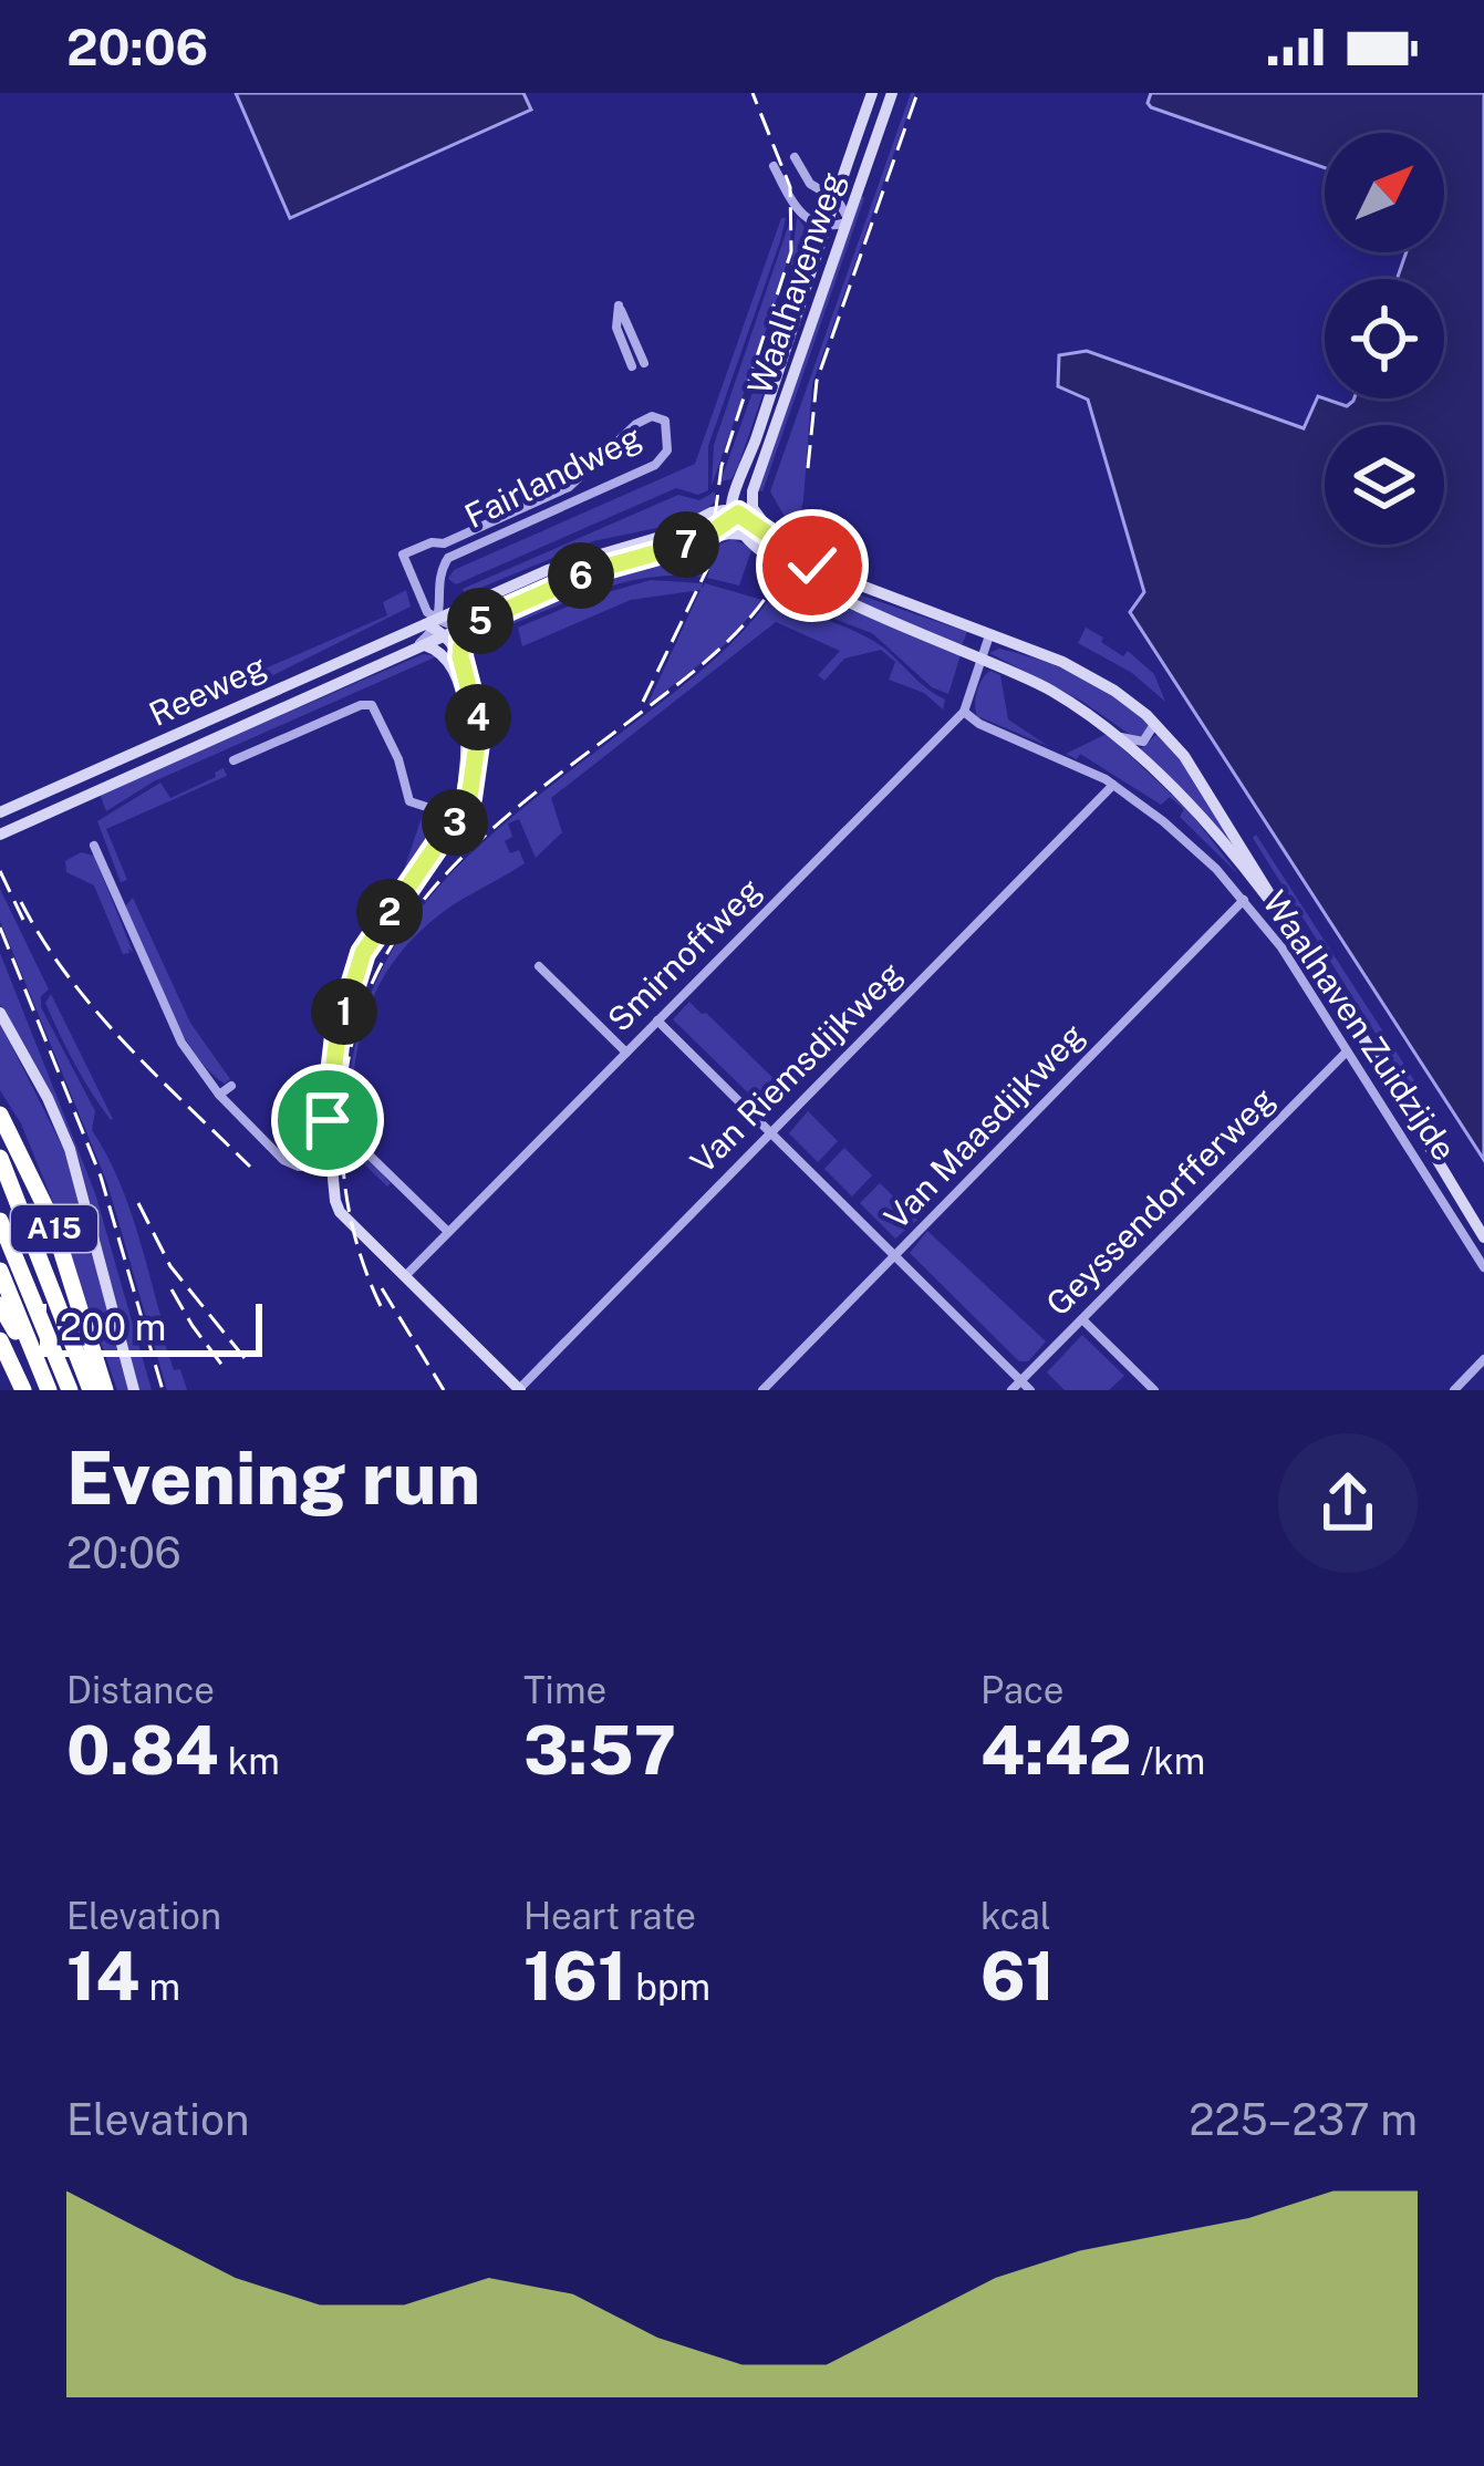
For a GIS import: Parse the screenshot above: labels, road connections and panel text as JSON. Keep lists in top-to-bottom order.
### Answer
{
  "streets": {
    "highway": ["A15"],
    "main road": ["Waalhavenweg", "Reeweg", "Waalhaven Zuidzijde"],
    "street": [
      "Fairlandweg",
      "Smirnoffweg",
      "Van Riemsdijkweg",
      "Van Maasdijkweg",
      "Geyssendorfferweg"
    ]
  },
  "crossings": [
    ["Waalhavenweg", "Reeweg"],
    ["Waalhavenweg", "Waalhaven Zuidzijde"],
    ["Fairlandweg", "Reeweg"],
    ["Reeweg", "Waalhaven Zuidzijde"],
    ["Smirnoffweg", "Waalhaven Zuidzijde"],
    ["Waalhaven Zuidzijde", "Van Riemsdijkweg"],
    ["Waalhaven Zuidzijde", "Van Maasdijkweg"],
    ["Waalhaven Zuidzijde", "Geyssendorfferweg"]
  ],
  "scale_bar": "200 m",
  "north": "top right",
  "page": {
    "status": "20:06",
    "pins": [
      "7",
      "6",
      "5",
      "4",
      "3",
      "2",
      "1"
    ],
    "scale": "200 m",
    "heading": ["Evening run", "20:06"],
    "stats": [
      ["Distance", "0.84 km"],
      ["Time", "3:57"],
      ["Pace", "4:42 /km"],
      ["Elevation", "14 m"],
      ["Heart rate", "161 bpm"],
      ["kcal", "61"]
    ],
    "chart": ["Elevation", "225–237 m"]
  }
}
